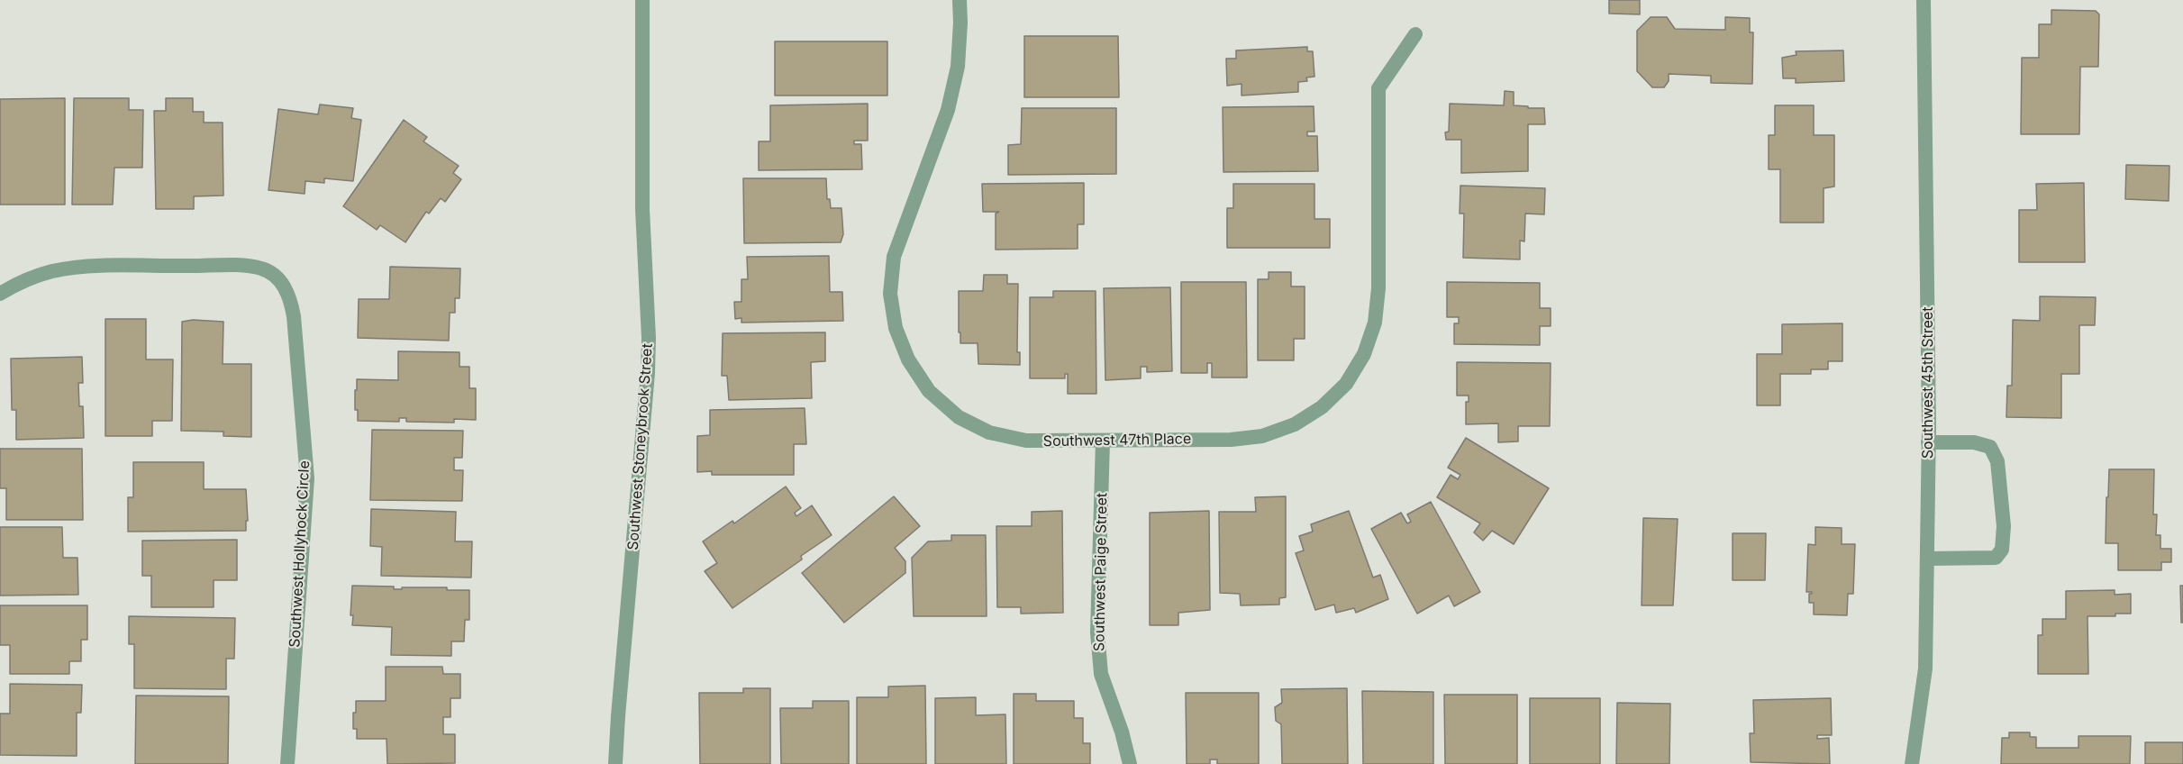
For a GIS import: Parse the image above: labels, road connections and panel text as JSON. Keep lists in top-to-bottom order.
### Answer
{
  "streets": {
    "street": [
      "Southwest 45th Street",
      "Southwest 47th Place",
      "Southwest Stoneybrook Street",
      "Southwest Hollyhock Circle",
      "Southwest Paige Street"
    ]
  },
  "crossings": [
    ["Southwest 47th Place", "Southwest Paige Street"]
  ]
}
